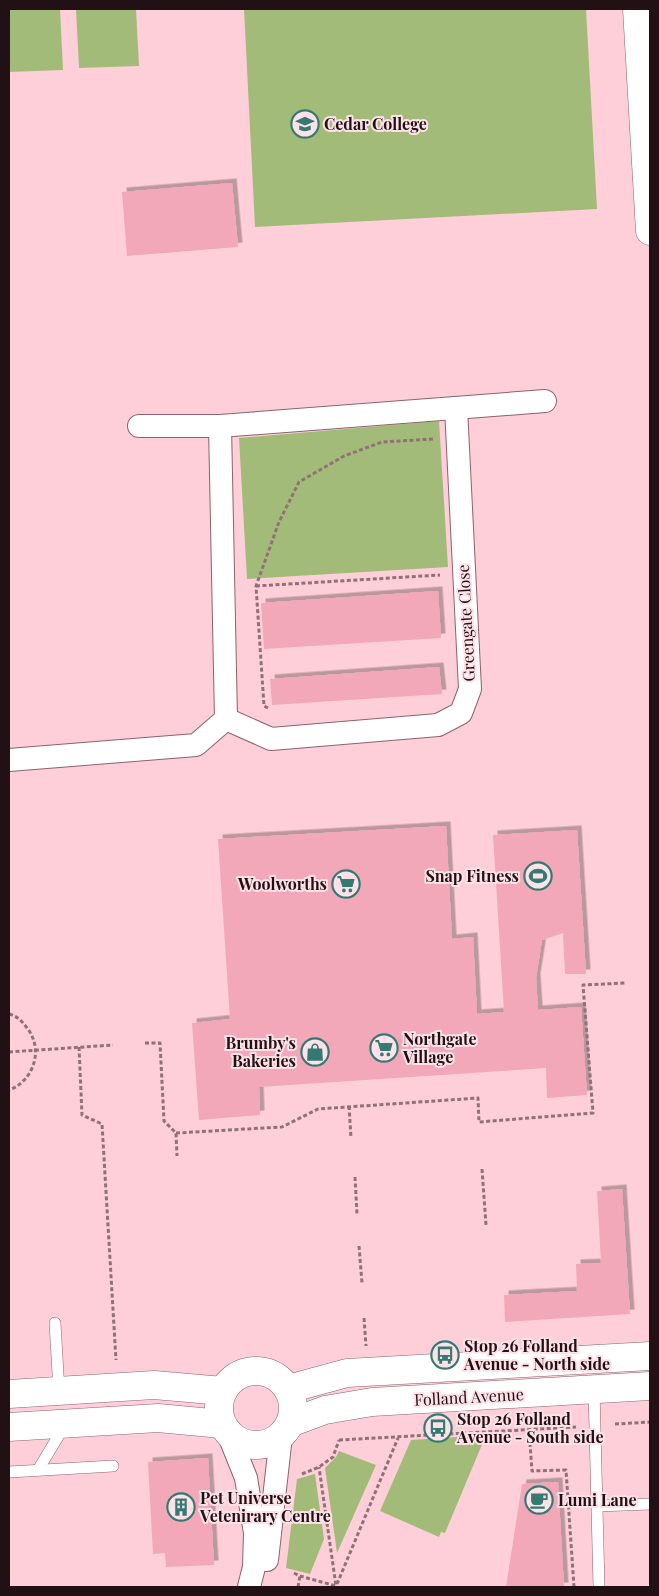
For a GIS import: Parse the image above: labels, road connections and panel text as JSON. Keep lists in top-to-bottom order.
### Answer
{
  "streets": {
    "street": ["Greengate Close", "Folland Avenue"]
  },
  "places": {
    "school or university": ["Cedar College"],
    "sports": ["Snap Fitness"],
    "supermarket": ["Woolworths", "Northgate Village"],
    "shop": ["Brumby's Bakeries"],
    "bus stop": ["Stop 26 Folland Avenue - North side", "Stop 26 Folland Avenue - South side"],
    "cafe": ["Lumi Lane"],
    "building": ["Pet Universe Vetenirary Centre"]
  }
}
